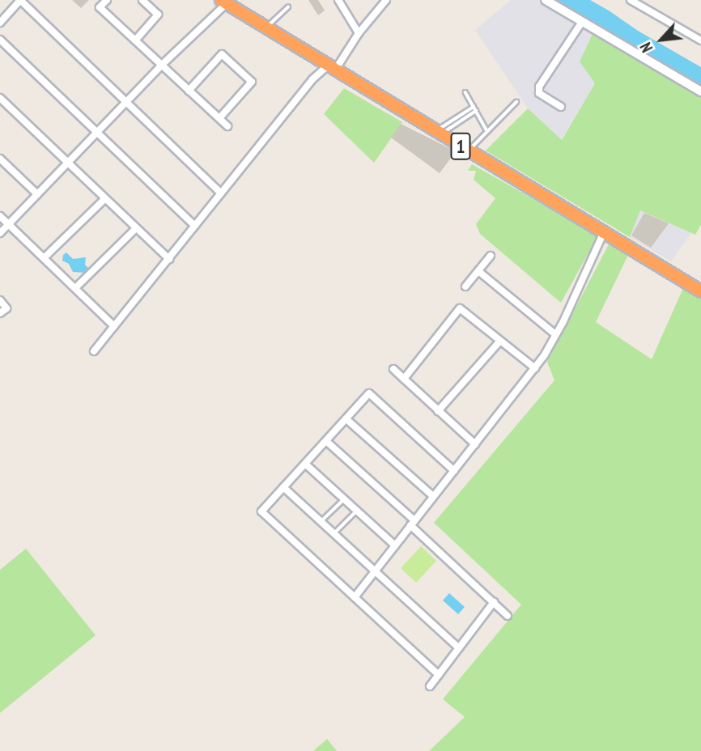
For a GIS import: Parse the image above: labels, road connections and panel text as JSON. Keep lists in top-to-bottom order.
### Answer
{
  "streets": {
    "highway": ["1"]
  },
  "north": "bottom left"
}
